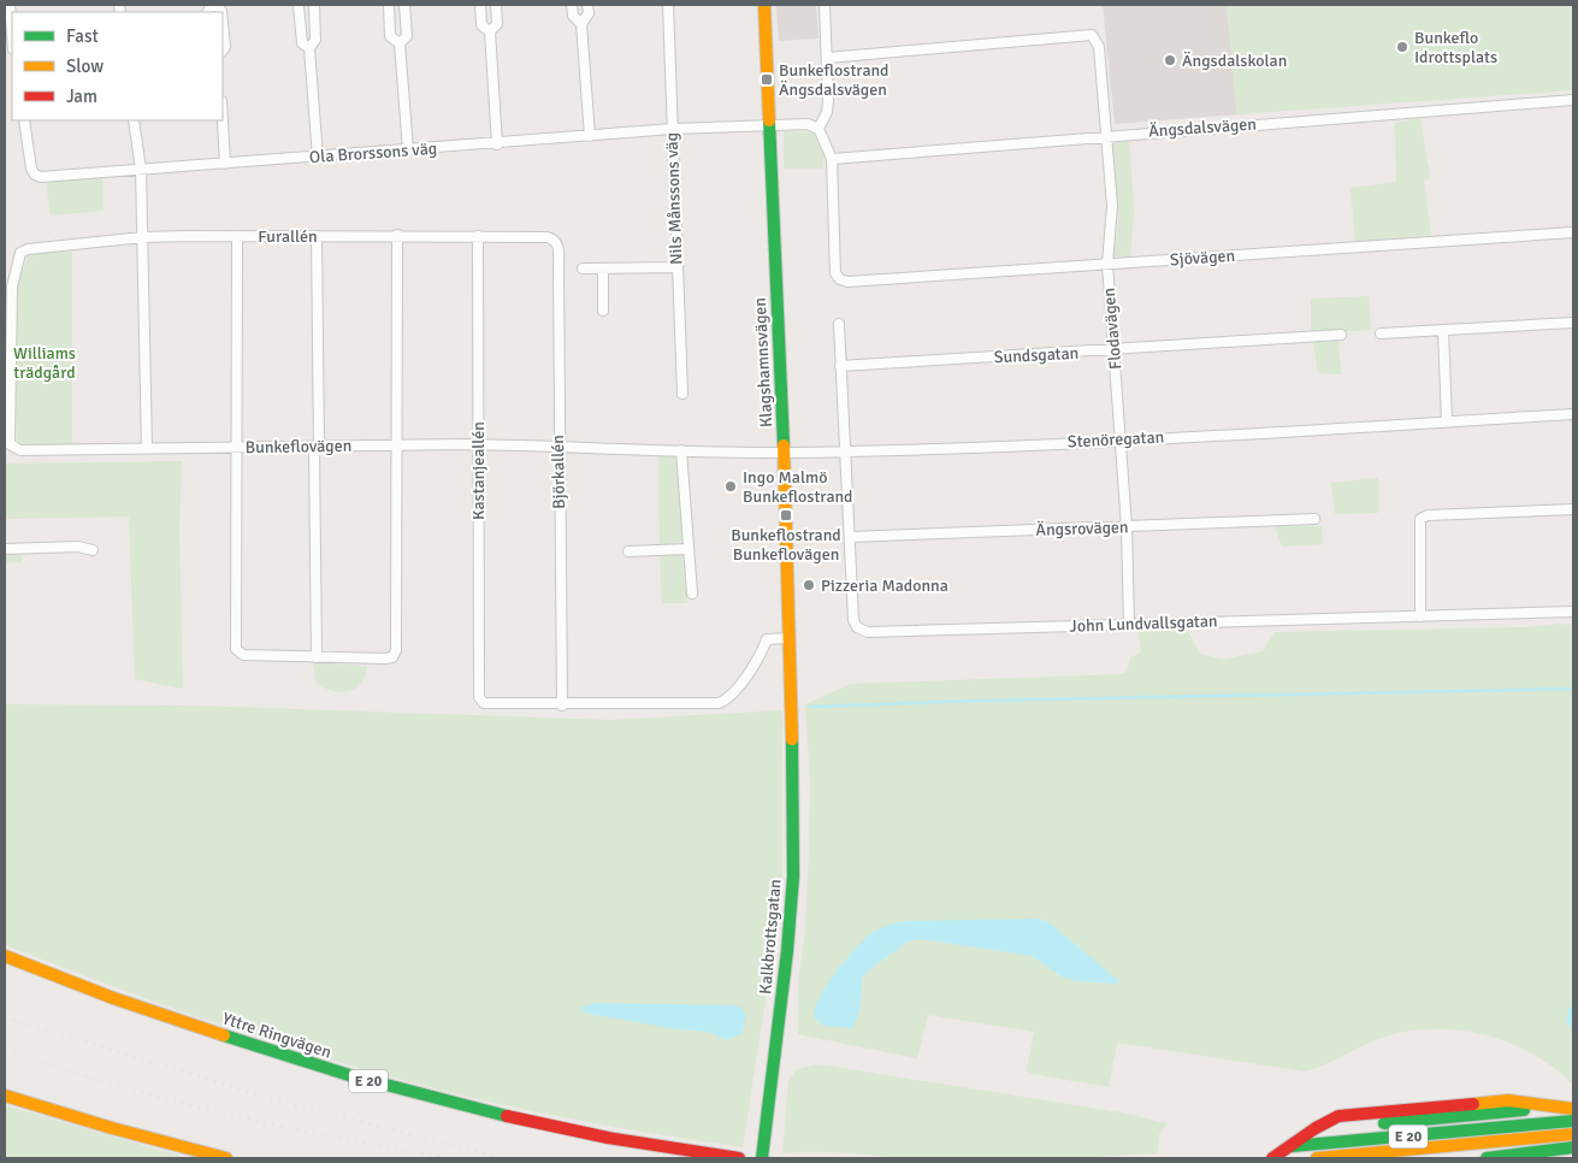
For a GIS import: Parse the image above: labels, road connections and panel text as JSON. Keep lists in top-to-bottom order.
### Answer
{
  "streets": {
    "main road": [
      "Klagshamnsvägen",
      "Kalkbrottsgatan",
      "Yttre Ringvägen",
      "E 20"
    ],
    "street": [
      "Ängsdalsvägen",
      "Ola Brorssons väg",
      "Nils Månssons väg",
      "Furallén",
      "Sjövägen",
      "Flodavägen",
      "Sundsgatan",
      "Stenöregatan",
      "Bunkeflovägen",
      "Kastanjeallén",
      "Björkallén",
      "Ängsrovägen",
      "John Lundvallsgatan"
    ]
  },
  "crossings": [
    ["Ängsdalsvägen", "Sjövägen"],
    ["Ängsdalsvägen", "Flodavägen"],
    ["Ola Brorssons väg", "Nils Månssons väg"],
    ["Ola Brorssons väg", "Klagshamnsvägen"],
    ["Furallén", "Bunkeflovägen"],
    ["Furallén", "Kastanjeallén"],
    ["Furallén", "Björkallén"],
    ["Sjövägen", "Flodavägen"],
    ["Flodavägen", "Sundsgatan"],
    ["Flodavägen", "Stenöregatan"],
    ["Flodavägen", "Ängsrovägen"],
    ["Flodavägen", "John Lundvallsgatan"],
    ["Klagshamnsvägen", "Stenöregatan"],
    ["Klagshamnsvägen", "Bunkeflovägen"],
    ["Klagshamnsvägen", "Kalkbrottsgatan"],
    ["Stenöregatan", "Bunkeflovägen"],
    ["Bunkeflovägen", "Kastanjeallén"],
    ["Bunkeflovägen", "Björkallén"],
    ["Kastanjeallén", "Björkallén"],
    ["Ängsrovägen", "John Lundvallsgatan"]
  ],
  "parks": ["Williams trädgård"],
  "places": {
    "other": [
      "Bunkeflo Idrottsplats",
      "Ängsdalskolan",
      "Ingo Malmö Bunkeflostrand",
      "Pizzeria Madonna"
    ],
    "transit": ["Bunkeflostrand Ängsdalsvägen", "Bunkeflostrand Bunkeflovägen"]
  },
  "legend": ["Fast", "Slow", "Jam"]
}
